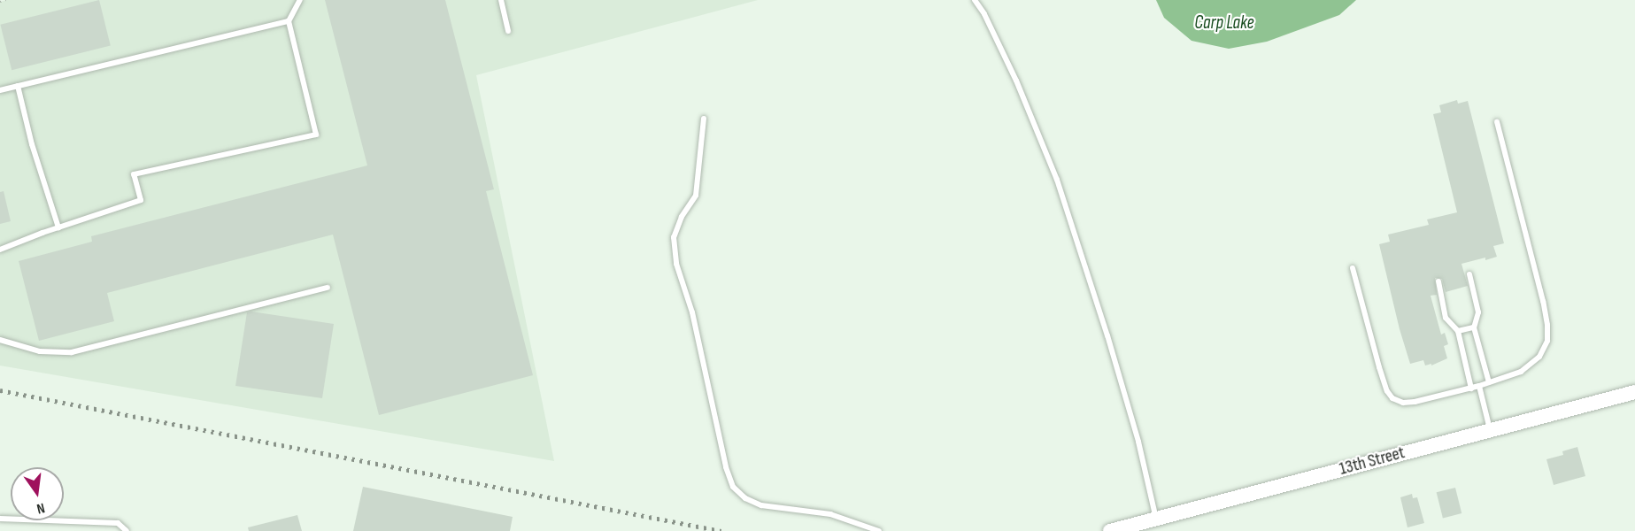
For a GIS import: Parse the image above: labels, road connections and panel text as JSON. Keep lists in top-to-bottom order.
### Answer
{
  "streets": {
    "street": ["13th Street"]
  },
  "water": ["Carp Lake"],
  "north": "bottom"
}
